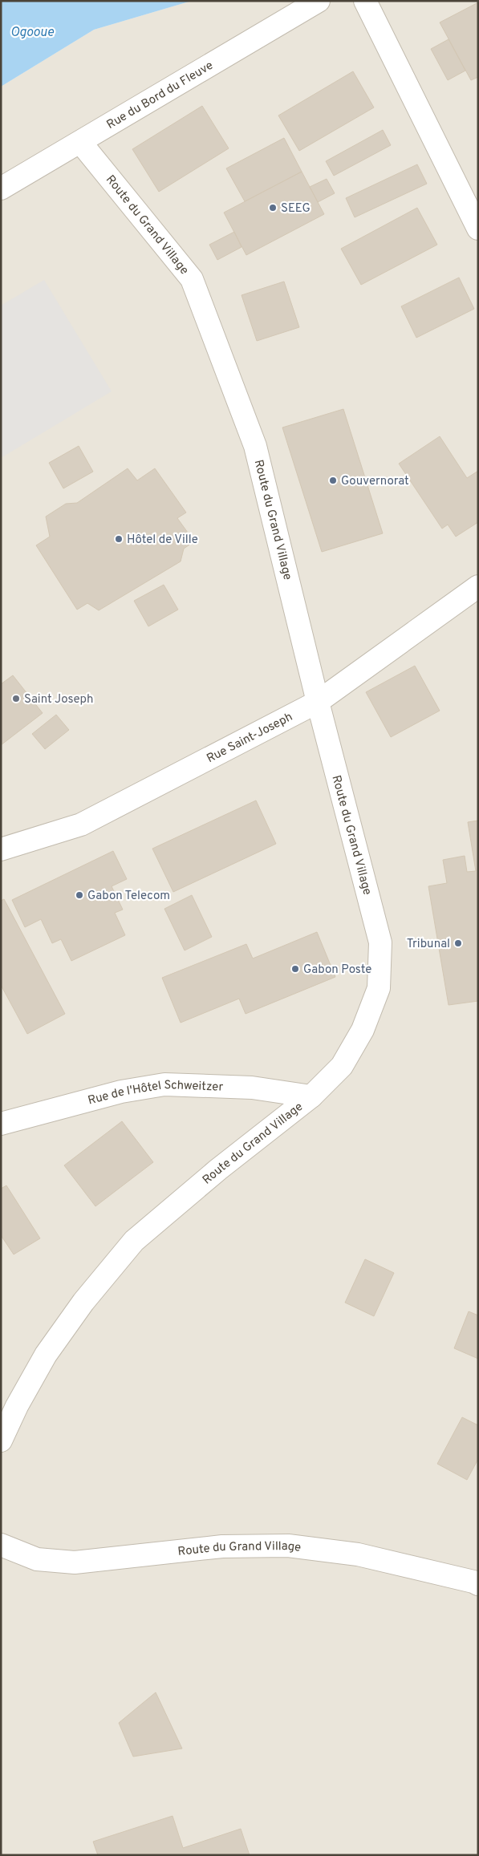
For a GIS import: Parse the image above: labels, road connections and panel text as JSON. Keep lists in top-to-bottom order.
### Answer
{
  "streets": {
    "street": [
      "Rue du Bord du Fleuve",
      "Route du Grand Village",
      "Rue Saint-Joseph",
      "Rue de l'Hôtel Schweitzer"
    ]
  },
  "crossings": [
    ["Rue du Bord du Fleuve", "Route du Grand Village"],
    ["Route du Grand Village", "Rue Saint-Joseph"],
    ["Route du Grand Village", "Rue de l'Hôtel Schweitzer"]
  ],
  "water": ["Ogooue"],
  "places": [
    "SEEG",
    "Gouvernorat",
    "Hôtel de Ville",
    "Saint Joseph",
    "Gabon Telecom",
    "Tribunal",
    "Gabon Poste"
  ]
}
